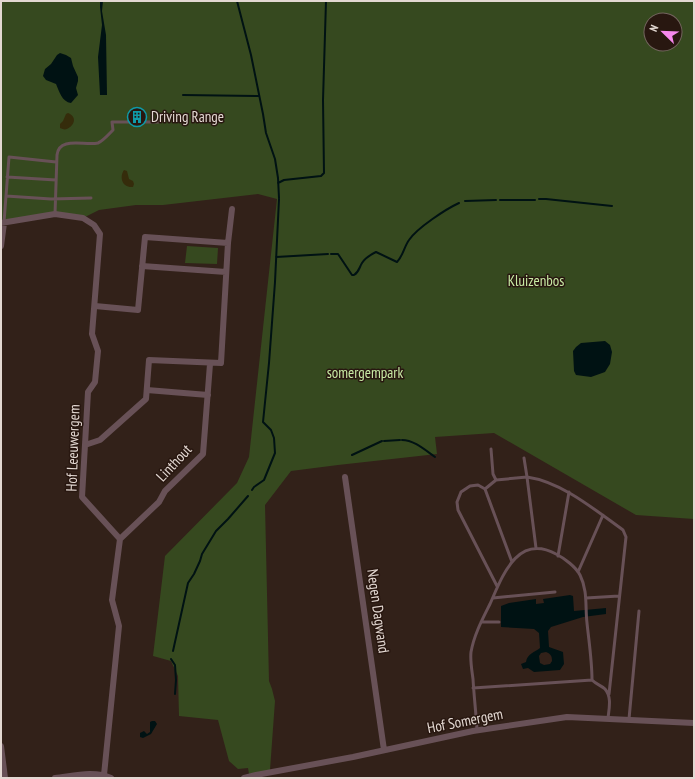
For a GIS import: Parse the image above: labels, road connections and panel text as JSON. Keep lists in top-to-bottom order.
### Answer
{
  "streets": {
    "street": [
      "Hof Leeuwergem",
      "Linthout",
      "Negen Dagwand",
      "Hof Somergem"
    ]
  },
  "crossings": [
    ["Hof Leeuwergem", "Linthout"],
    ["Negen Dagwand", "Hof Somergem"]
  ],
  "parks": ["Kluizenbos", "somergempark"],
  "places": {
    "building": ["Driving Range"]
  },
  "north": "top left"
}
